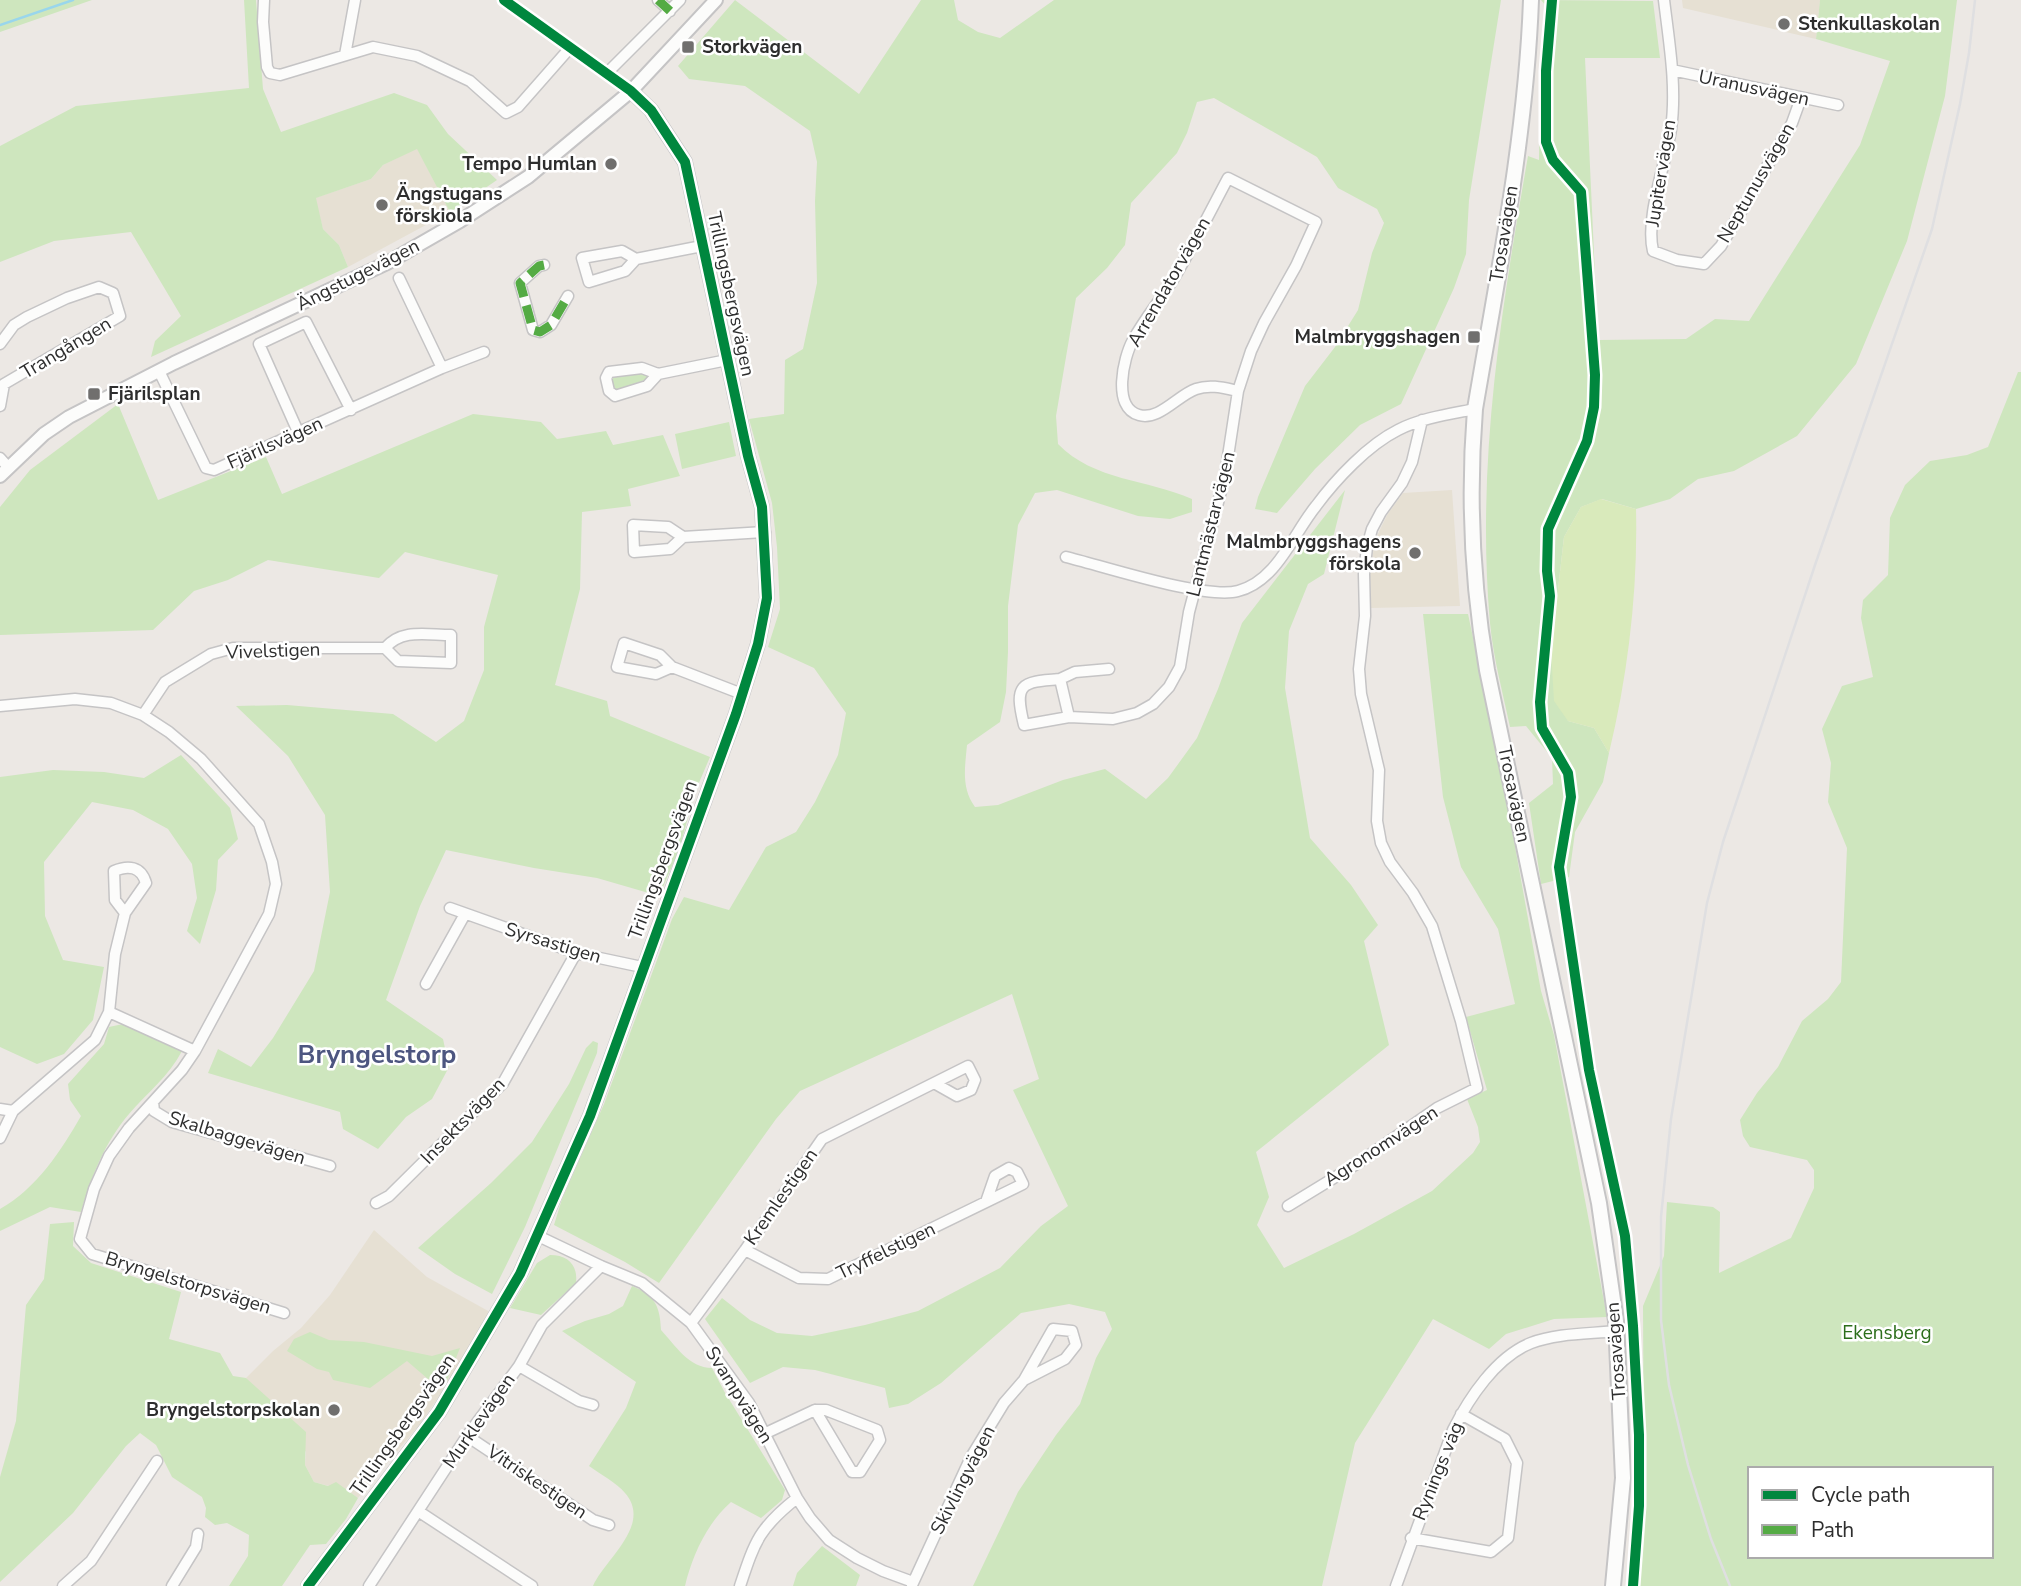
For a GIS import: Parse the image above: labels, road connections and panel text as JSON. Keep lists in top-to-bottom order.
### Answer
{
  "streets": {
    "main road": ["Trosavägen"],
    "street": [
      "Uranusvägen",
      "Jupitervägen",
      "Neptunusvägen",
      "Ängstugevägen",
      "Arrendatorvägen",
      "Trillingsbergsvägen",
      "Trangången",
      "Fjärilsvägen",
      "Lantmästarvägen",
      "Vivelstigen",
      "Syrsastigen",
      "Insektsvägen",
      "Skalbaggevägen",
      "Agronomvägen",
      "Kremlestigen",
      "Tryffelstigen",
      "Bryngelstorpsvägen",
      "Svampvägen",
      "Murklevägen",
      "Rynings väg",
      "Skivlingvägen",
      "Vitriskestigen"
    ]
  },
  "crossings": [
    ["Uranusvägen", "Jupitervägen"],
    ["Uranusvägen", "Neptunusvägen"],
    ["Jupitervägen", "Neptunusvägen"],
    ["Trosavägen", "Rynings väg"],
    ["Ängstugevägen", "Trillingsbergsvägen"],
    ["Ängstugevägen", "Fjärilsvägen"],
    ["Arrendatorvägen", "Lantmästarvägen"],
    ["Trillingsbergsvägen", "Syrsastigen"],
    ["Trillingsbergsvägen", "Svampvägen"],
    ["Vivelstigen", "Bryngelstorpsvägen"],
    ["Syrsastigen", "Insektsvägen"],
    ["Skalbaggevägen", "Bryngelstorpsvägen"],
    ["Kremlestigen", "Tryffelstigen"],
    ["Kremlestigen", "Svampvägen"],
    ["Svampvägen", "Murklevägen"],
    ["Svampvägen", "Skivlingvägen"],
    ["Murklevägen", "Vitriskestigen"]
  ],
  "districts": ["Bryngelstorp"],
  "parks": ["Ekensberg"],
  "places": {
    "other": [
      "Stenkullaskolan",
      "Tempo Humlan",
      "Ängstugans förskiola",
      "Malmbryggshagens förskola",
      "Bryngelstorpskolan"
    ],
    "transit": ["Storkvägen", "Malmbryggshagen", "Fjärilsplan"]
  },
  "legend": ["Cycle path", "Path"]
}
